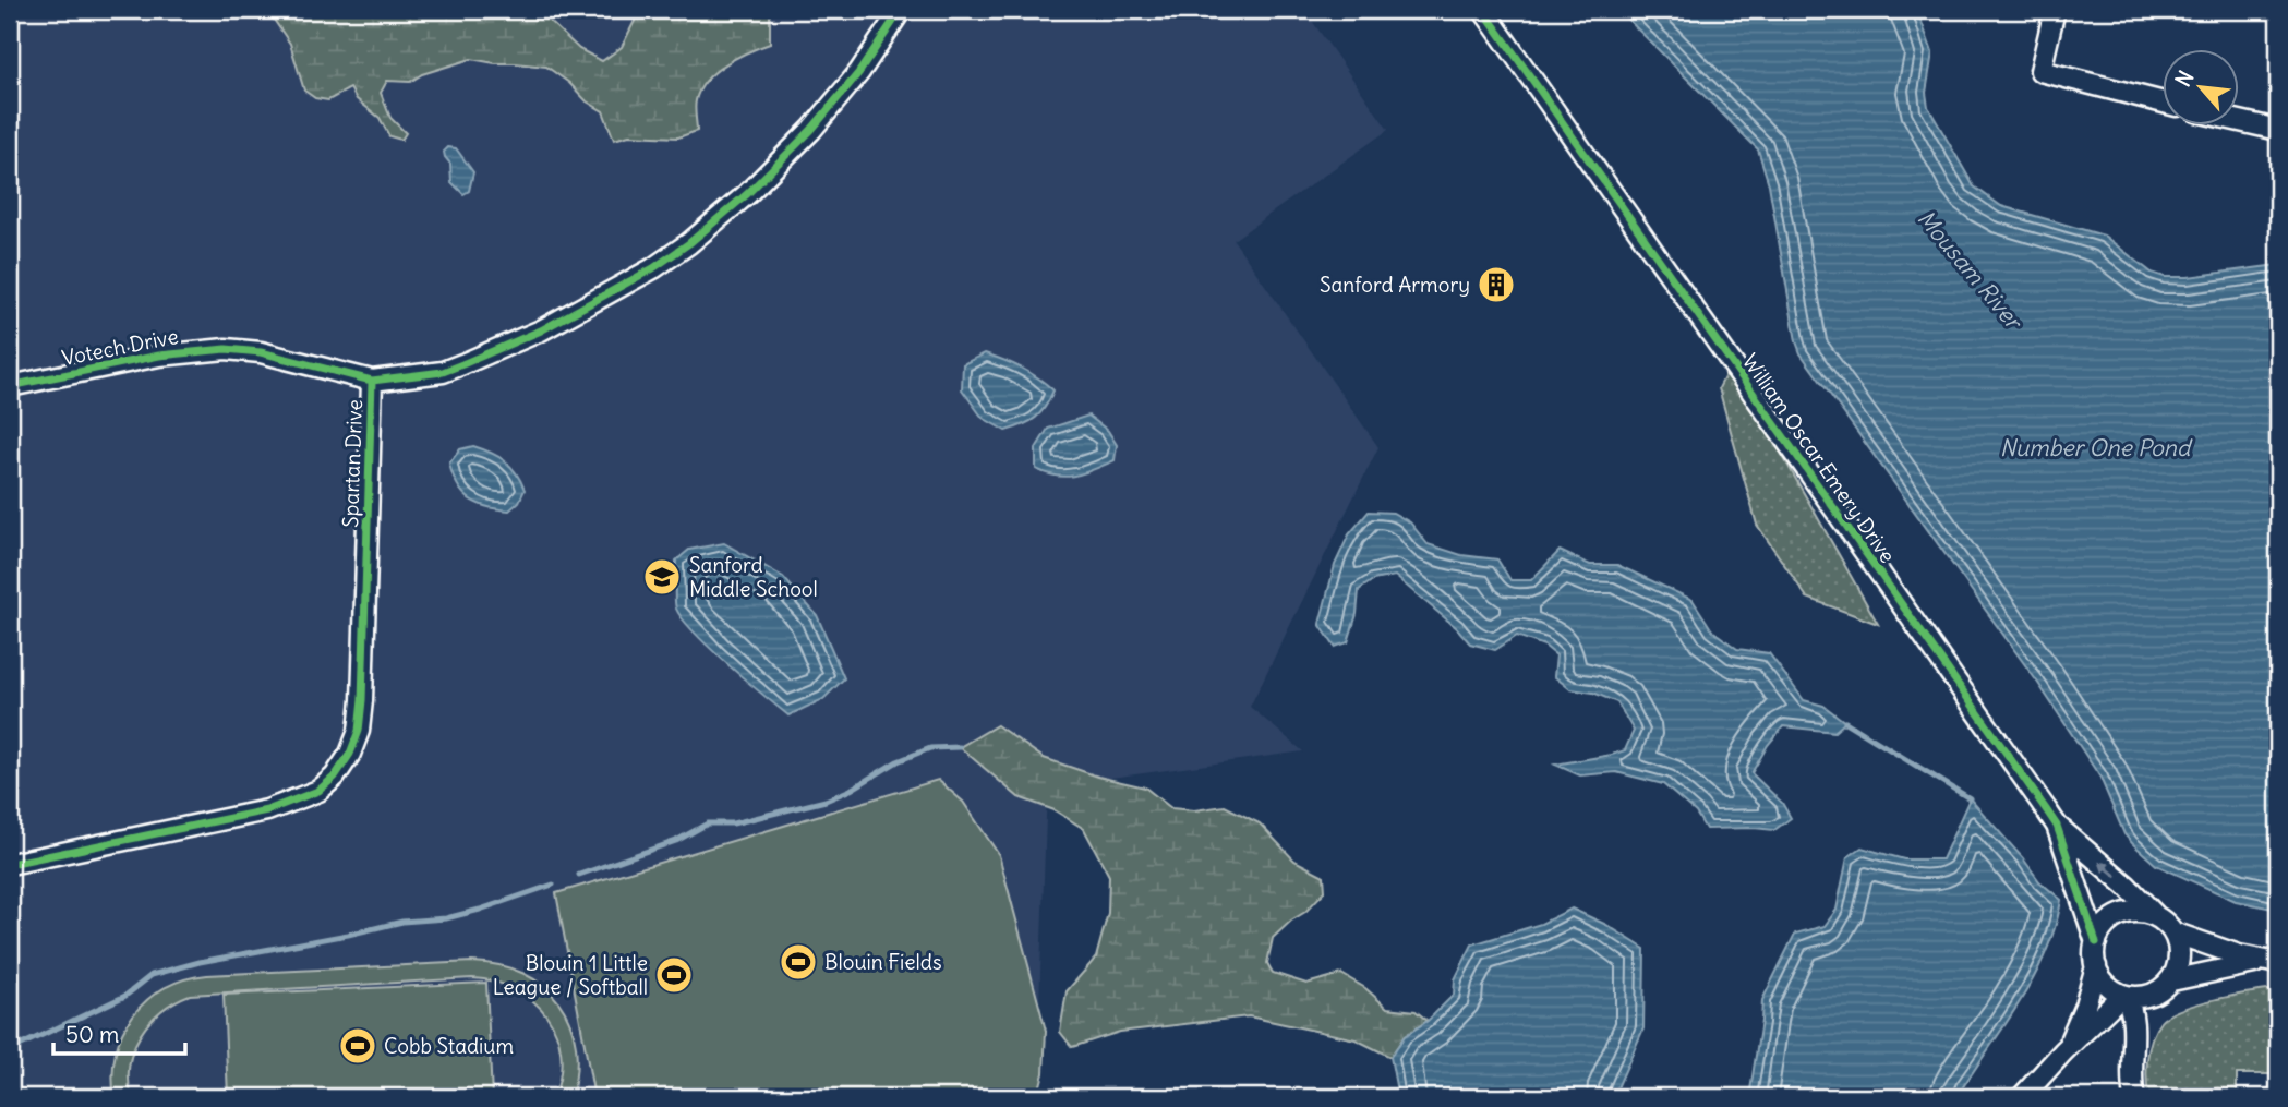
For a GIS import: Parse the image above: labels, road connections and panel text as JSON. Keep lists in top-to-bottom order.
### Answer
{
  "streets": {
    "street": ["Votech Drive", "William Oscar Emery Drive", "Spartan Drive"]
  },
  "crossings": [
    ["Votech Drive", "Spartan Drive"]
  ],
  "water": ["Mousam River", "Number One Pond"],
  "places": {
    "building": ["Sanford Armory"],
    "school or university": ["Sanford Middle School"],
    "sports": ["Blouin Fields", "Blouin 1 Little League / Softball", "Cobb Stadium"]
  },
  "scale_bar": "50 m",
  "north": "top left"
}
